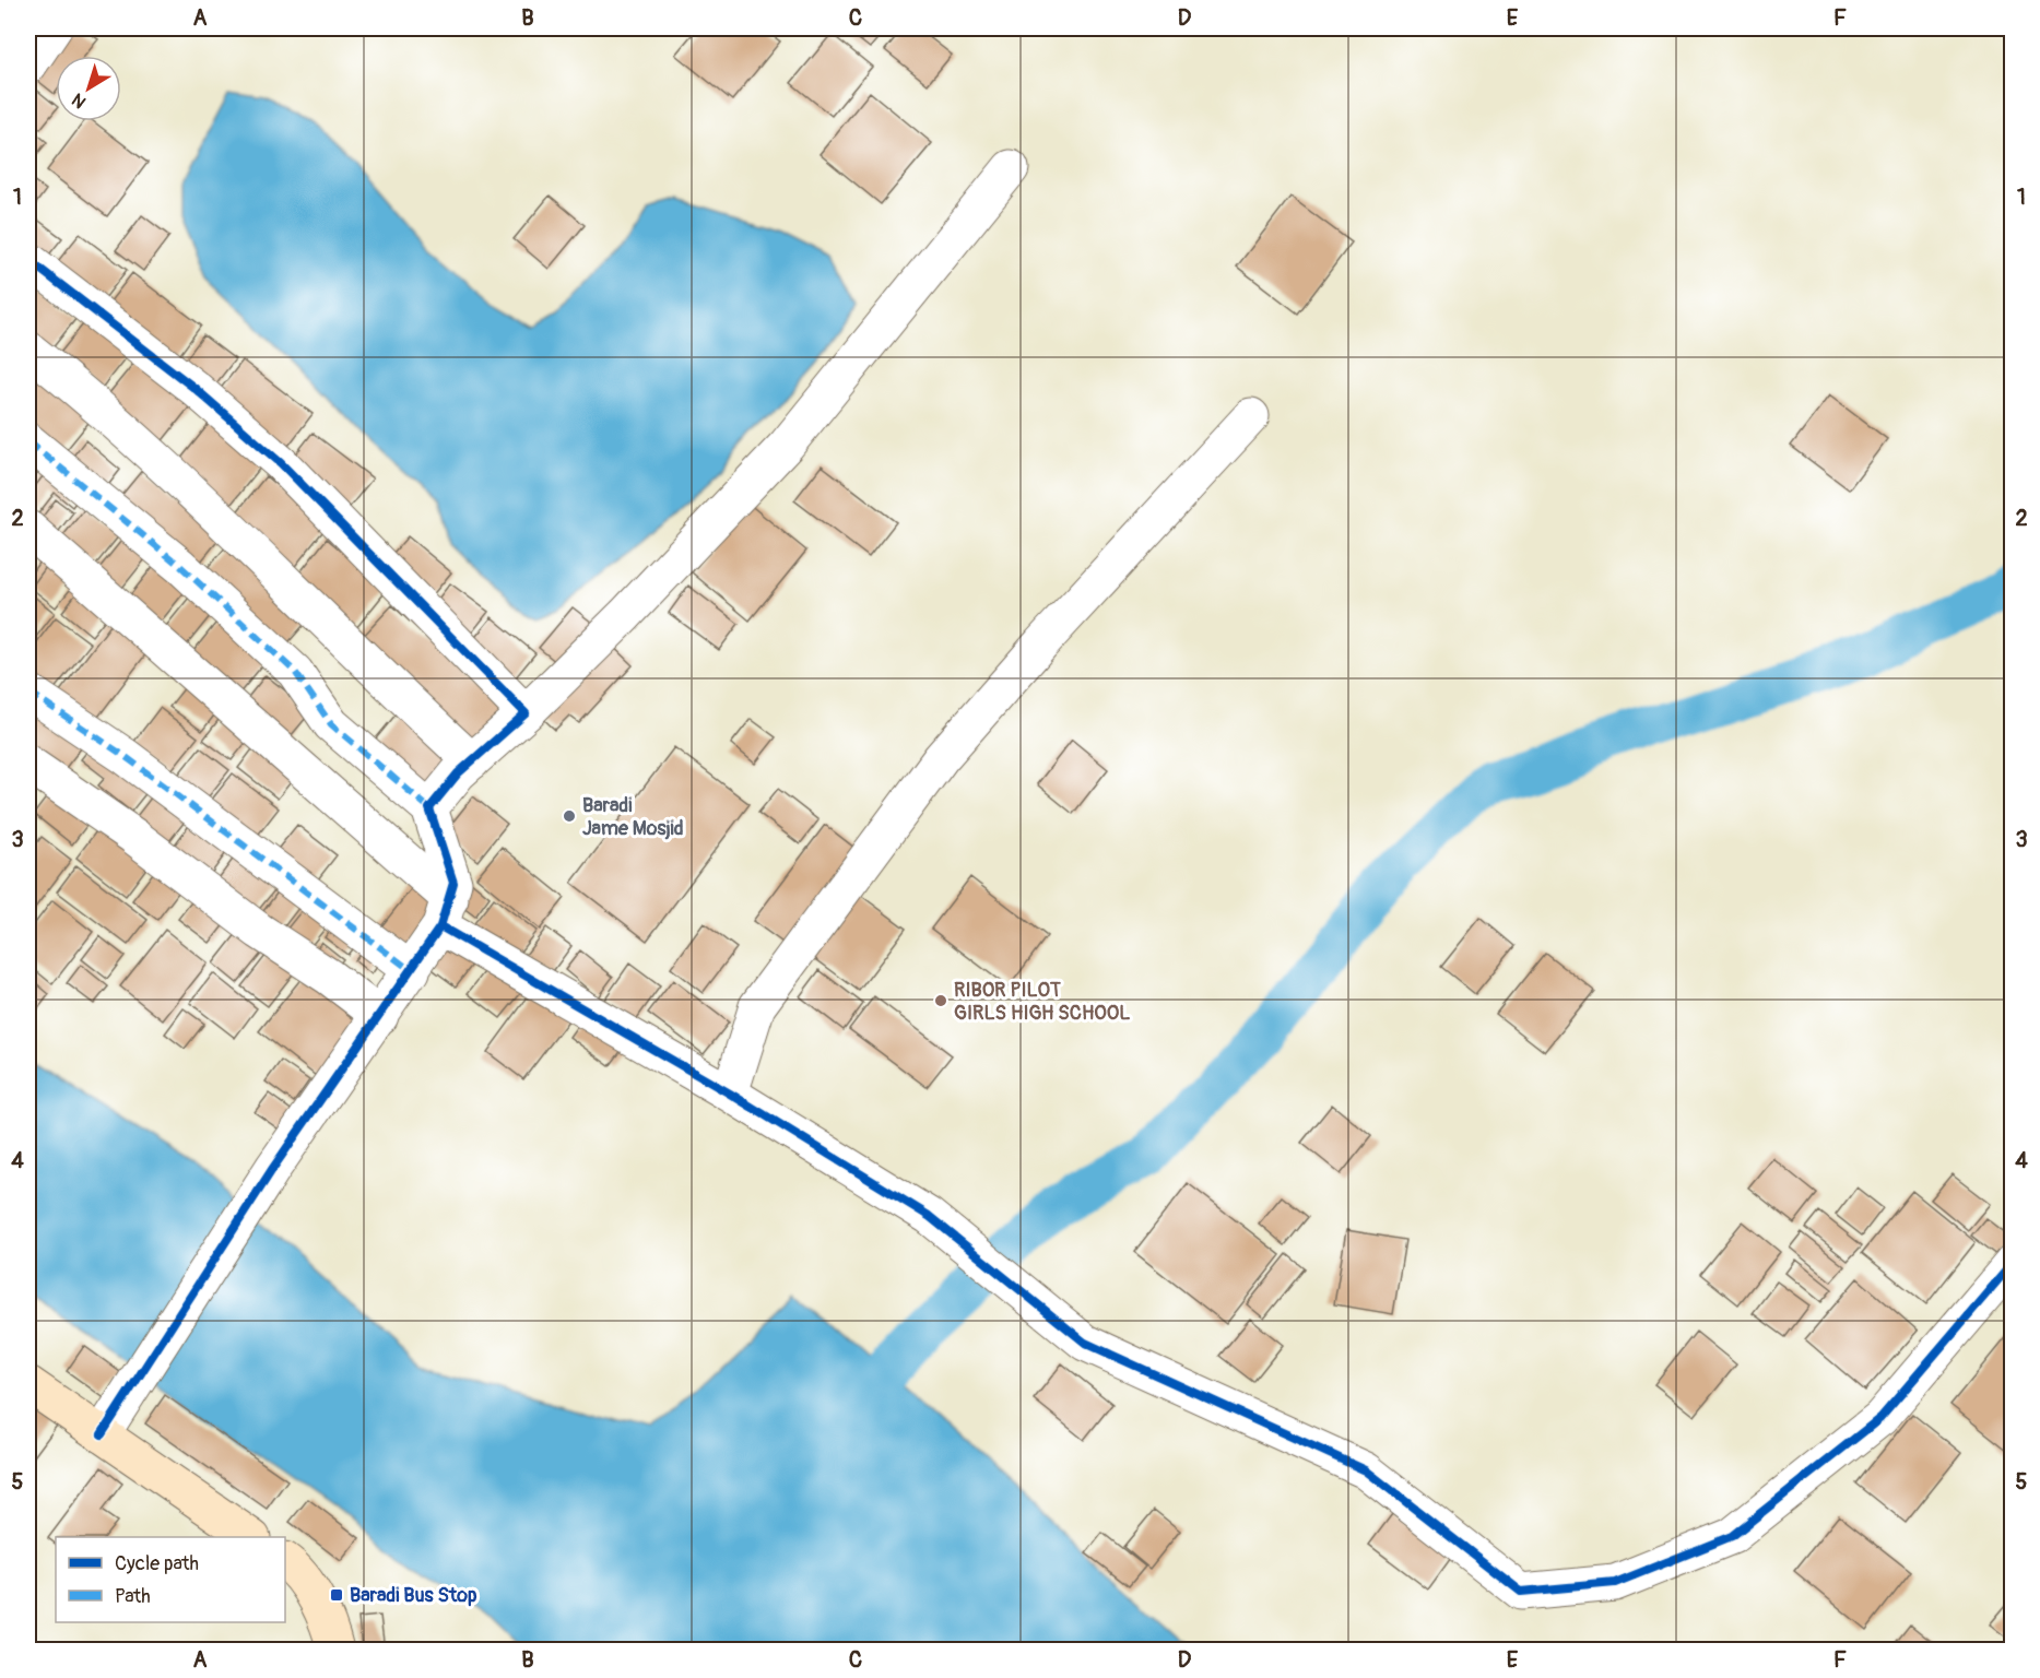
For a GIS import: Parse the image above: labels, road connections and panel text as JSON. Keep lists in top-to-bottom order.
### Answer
{
  "places": {
    "other": ["Baradi Jame Mosjid", "RIBOR PILOT GIRLS HIGH SCHOOL"],
    "transit": ["Baradi Bus Stop"]
  },
  "legend": ["Cycle path", "Path"],
  "north": "bottom left",
  "grid": {
    "columns": [
      "A",
      "B",
      "C",
      "D",
      "E",
      "F"
    ],
    "rows": [
      "1",
      "2",
      "3",
      "4",
      "5"
    ]
  }
}
